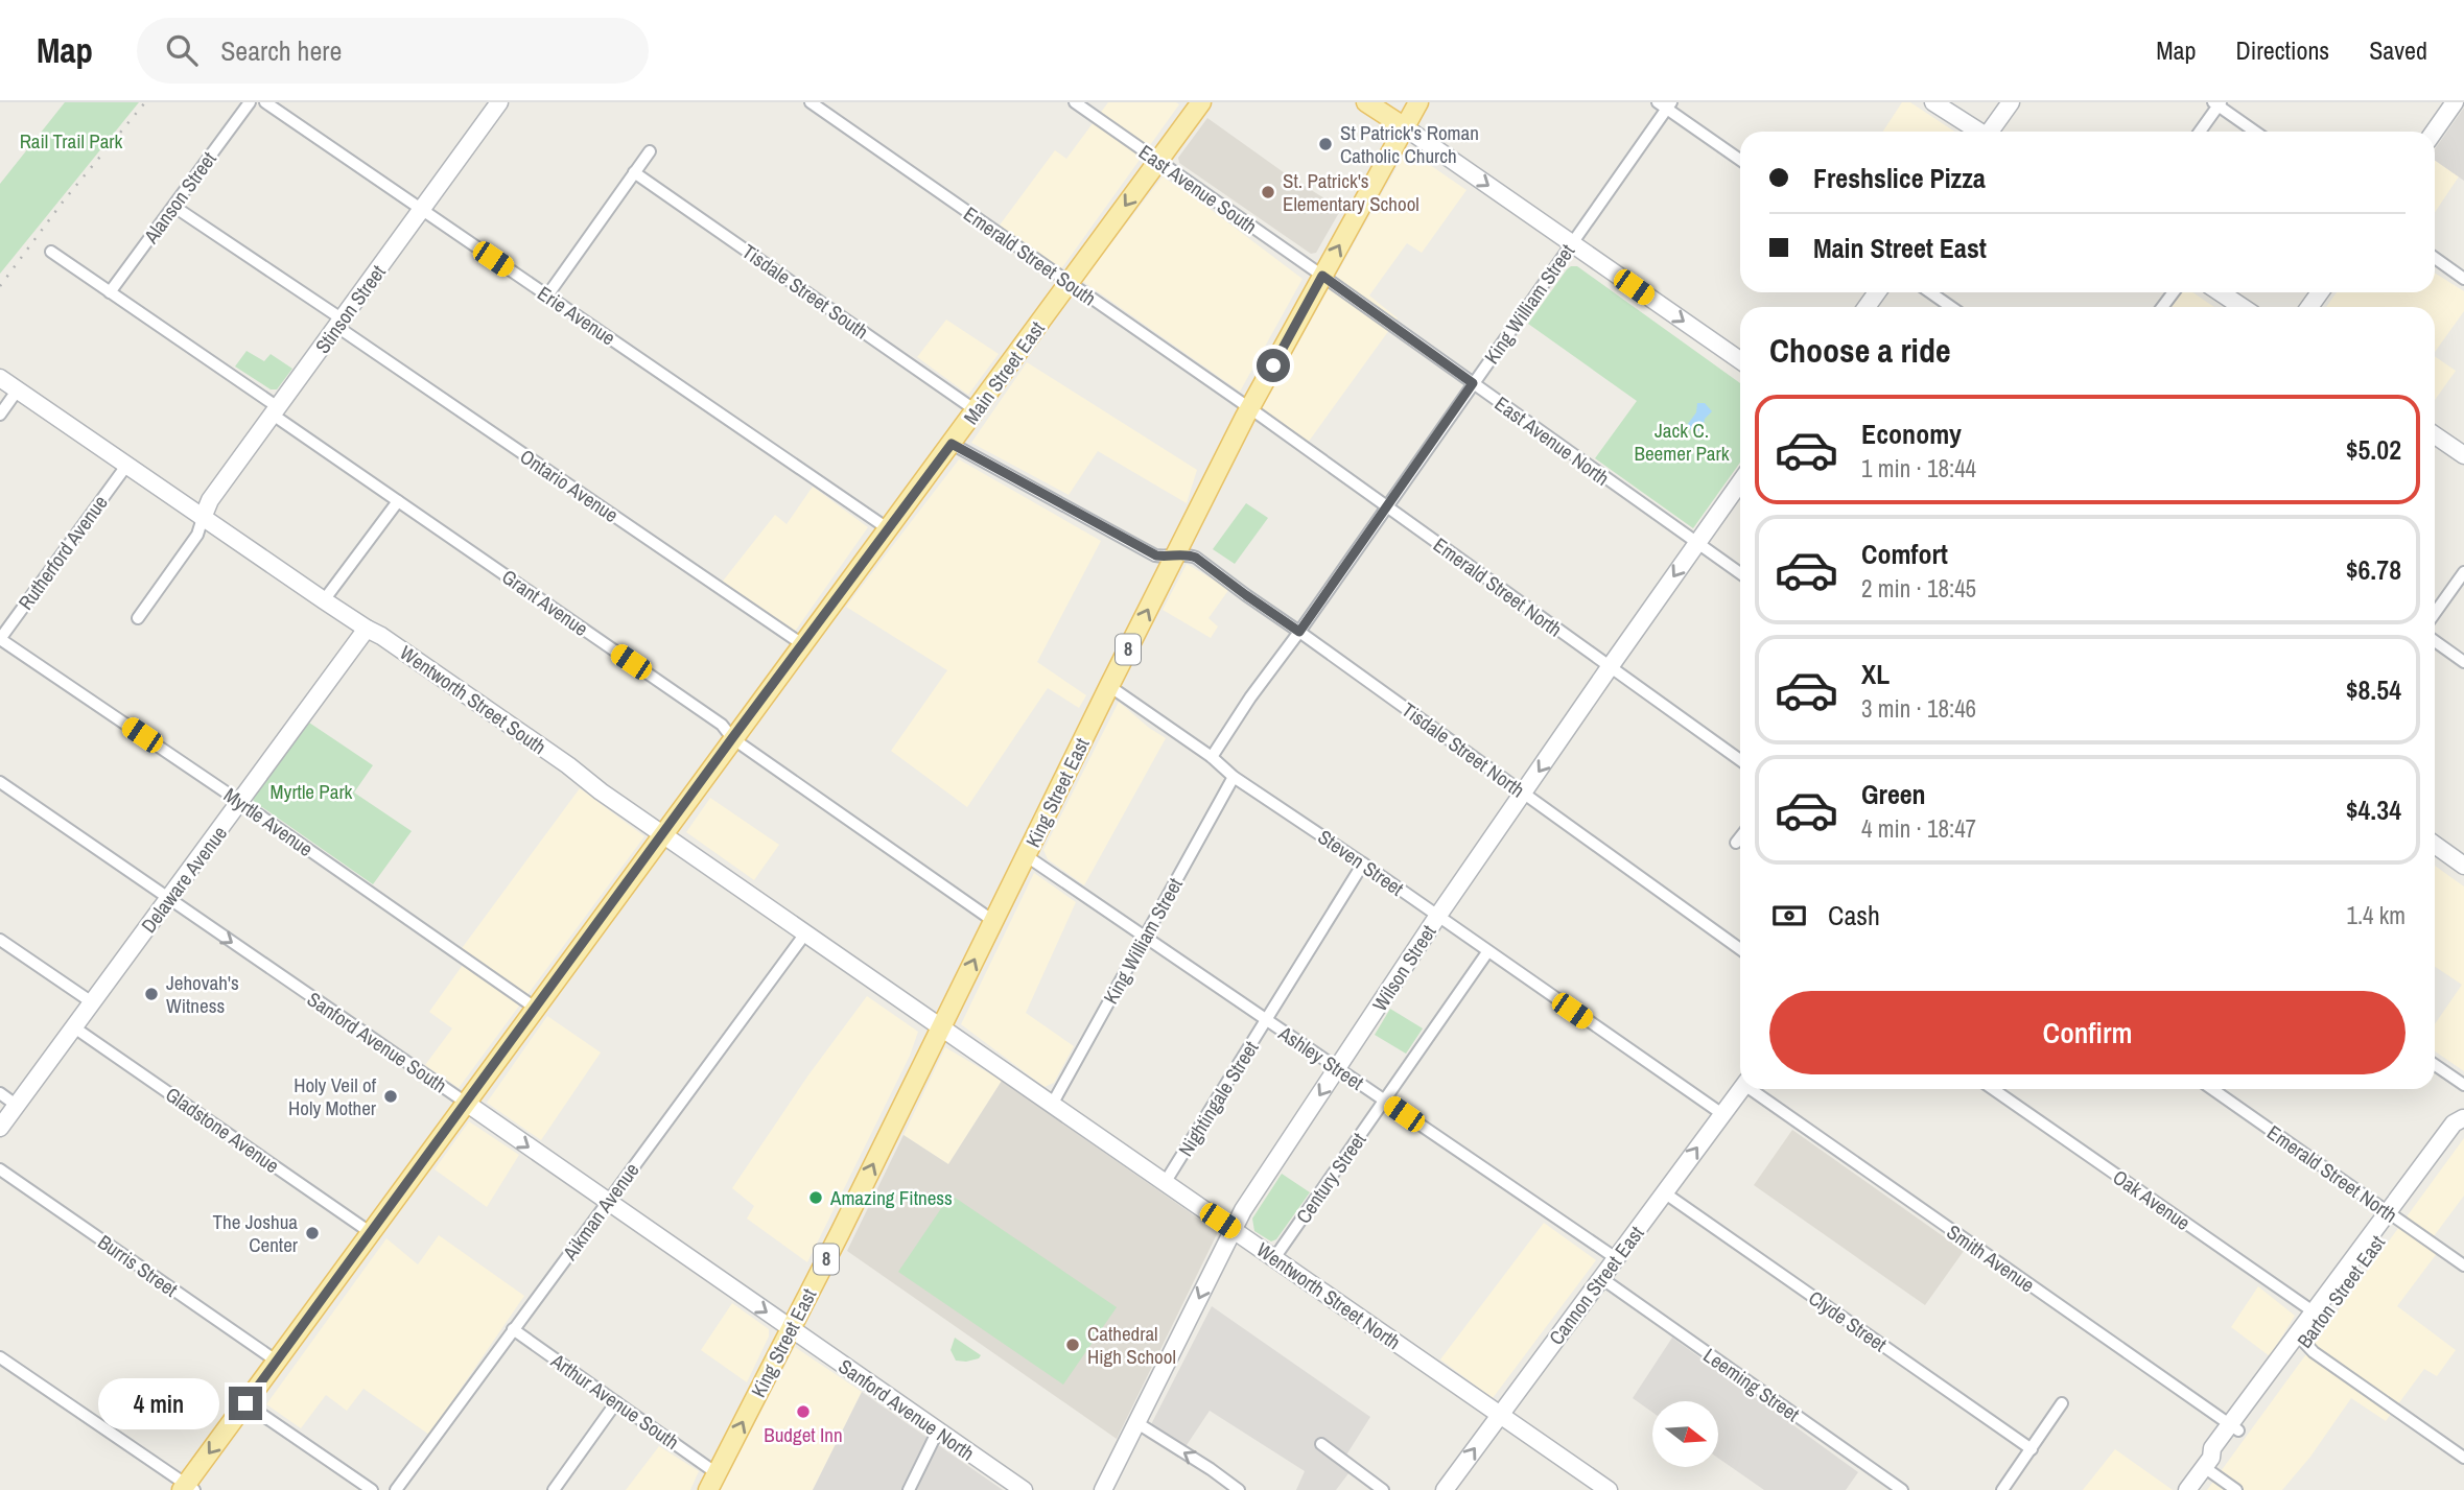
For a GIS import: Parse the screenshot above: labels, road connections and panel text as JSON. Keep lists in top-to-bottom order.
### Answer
{
  "streets": {
    "main road": [
      "Stinson Street",
      "Main Street East",
      "8",
      "Wentworth Street South",
      "King Street East",
      "Delaware Avenue",
      "Wilson Street",
      "Sanford Avenue South",
      "Cannon Street East",
      "Barton Street East",
      "Wentworth Street North",
      "Sanford Avenue North"
    ],
    "street": [
      "East Avenue South",
      "Alanson Street",
      "Emerald Street South",
      "Tisdale Street South",
      "King William Street",
      "Erie Avenue",
      "East Avenue North",
      "Ontario Avenue",
      "Rutherford Avenue",
      "Emerald Street North",
      "Grant Avenue",
      "Tisdale Street North",
      "Myrtle Avenue",
      "Steven Street",
      "Ashley Street",
      "Nightingale Street",
      "Gladstone Avenue",
      "Century Street",
      "Oak Avenue",
      "Aikman Avenue",
      "Smith Avenue",
      "Burris Street",
      "Clyde Street",
      "Leeming Street",
      "Arthur Avenue South"
    ]
  },
  "crossings": [
    ["East Avenue South", "Main Street East"],
    ["East Avenue South", "East Avenue North"],
    ["East Avenue South", "King Street East"],
    ["Alanson Street", "Ontario Avenue"],
    ["Alanson Street", "Grant Avenue"],
    ["Emerald Street South", "Main Street East"],
    ["Emerald Street South", "Emerald Street North"],
    ["Emerald Street South", "King Street East"],
    ["Tisdale Street South", "Main Street East"],
    ["King William Street", "East Avenue North"],
    ["King William Street", "Emerald Street North"],
    ["King William Street", "Tisdale Street North"],
    ["King William Street", "Steven Street"],
    ["King William Street", "Ashley Street"],
    ["King William Street", "Wentworth Street North"],
    ["Stinson Street", "Erie Avenue"],
    ["Stinson Street", "Ontario Avenue"],
    ["Stinson Street", "Grant Avenue"],
    ["Stinson Street", "Wentworth Street South"],
    ["Erie Avenue", "Main Street East"],
    ["Main Street East", "Ontario Avenue"],
    ["Main Street East", "Grant Avenue"],
    ["Main Street East", "Wentworth Street South"],
    ["Main Street East", "Myrtle Avenue"],
    ["Main Street East", "Sanford Avenue South"],
    ["Main Street East", "Gladstone Avenue"],
    ["Main Street East", "Burris Street"],
    ["East Avenue North", "King Street East"],
    ["East Avenue North", "Wilson Street"],
    ["Rutherford Avenue", "Wentworth Street South"],
    ["Rutherford Avenue", "Myrtle Avenue"],
    ["Emerald Street North", "King Street East"],
    ["Emerald Street North", "Wilson Street"],
    ["Emerald Street North", "Barton Street East"],
    ["Grant Avenue", "King Street East"],
    ["Wentworth Street South", "King Street East"],
    ["Wentworth Street South", "Delaware Avenue"],
    ["Wentworth Street South", "Aikman Avenue"],
    ["Wentworth Street South", "Wentworth Street North"],
    ["Tisdale Street North", "King Street East"],
    ["Tisdale Street North", "Wilson Street"],
    ["King Street East", "Steven Street"],
    ["King Street East", "Sanford Avenue South"],
    ["King Street East", "Ashley Street"],
    ["King Street East", "Wentworth Street North"],
    ["King Street East", "Arthur Avenue South"],
    ["King Street East", "Sanford Avenue North"],
    ["Myrtle Avenue", "Delaware Avenue"],
    ["Steven Street", "Wilson Street"],
    ["Steven Street", "Nightingale Street"],
    ["Steven Street", "Century Street"],
    ["Steven Street", "Cannon Street East"],
    ["Delaware Avenue", "Sanford Avenue South"],
    ["Delaware Avenue", "Gladstone Avenue"],
    ["Wilson Street", "Ashley Street"],
    ["Wilson Street", "Wentworth Street North"],
    ["Sanford Avenue South", "Aikman Avenue"],
    ["Sanford Avenue South", "Sanford Avenue North"],
    ["Ashley Street", "Nightingale Street"],
    ["Ashley Street", "Century Street"],
    ["Ashley Street", "Cannon Street East"],
    ["Nightingale Street", "Wentworth Street North"],
    ["Century Street", "Wentworth Street North"],
    ["Oak Avenue", "Barton Street East"],
    ["Aikman Avenue", "Arthur Avenue South"],
    ["Smith Avenue", "Barton Street East"],
    ["Cannon Street East", "Wentworth Street North"],
    ["Cannon Street East", "Clyde Street"],
    ["Cannon Street East", "Leeming Street"]
  ],
  "one_way": [
    "King Street East",
    "Wilson Street",
    "Sanford Avenue South",
    "Cannon Street East"
  ],
  "parks": ["Rail Trail Park", "Jack C. Beemer Park", "Myrtle Park"],
  "places": [
    "St Patrick's Roman Catholic Church",
    "St. Patrick's Elementary School",
    "Jehovah's Witness",
    "Holy Veil of Holy Mother",
    "Amazing Fitness",
    "The Joshua Center",
    "Cathedral High School",
    "Budget Inn"
  ],
  "north": "right",
  "page": {
    "header": "Map",
    "search": "Search here",
    "nav": ["Map", "Directions", "Saved"],
    "banner": ["Freshslice Pizza", "Main Street East"],
    "heading": "Choose a ride",
    "list": [
      {
        "name": "Economy",
        "note": "1 min · 18:44",
        "value": "$5.02"
      },
      {
        "name": "Comfort",
        "note": "2 min · 18:45",
        "value": "$6.78"
      },
      {
        "name": "XL",
        "note": "3 min · 18:46",
        "value": "$8.54"
      },
      {
        "name": "Green",
        "note": "4 min · 18:47",
        "value": "$4.34"
      }
    ],
    "pay": ["Cash", "1.4 km"],
    "buttons": "Confirm",
    "bubble": "4 min"
  }
}
